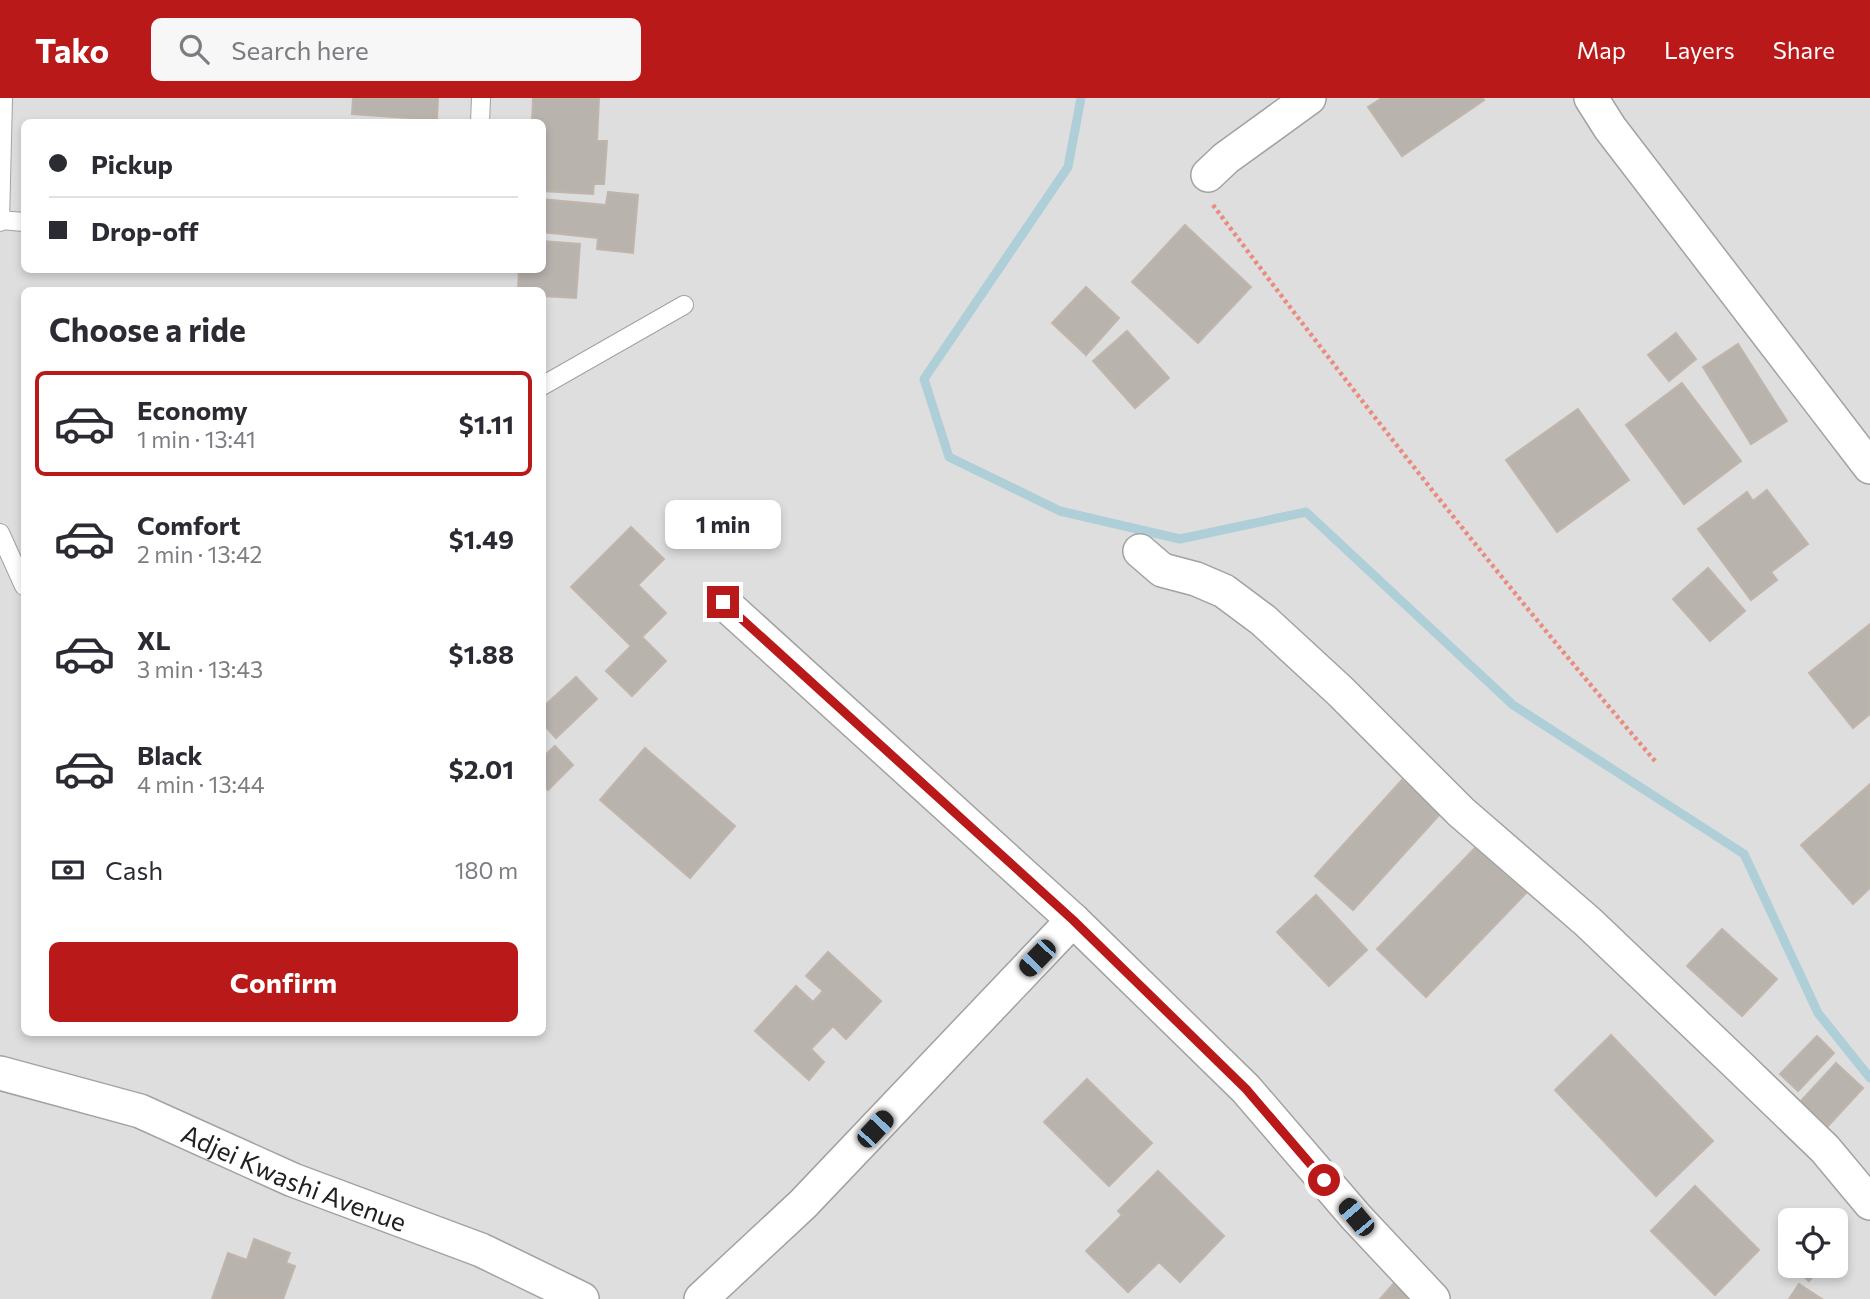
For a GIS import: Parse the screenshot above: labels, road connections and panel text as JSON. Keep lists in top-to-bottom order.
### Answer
{
  "streets": {
    "street": ["Adjei Kwashi Avenue"]
  },
  "page": {
    "header": "Tako",
    "search": "Search here",
    "nav": ["Map", "Layers", "Share"],
    "banner": ["Pickup", "Drop-off"],
    "heading": "Choose a ride",
    "list": [
      {
        "name": "Economy",
        "note": "1 min · 13:41",
        "value": "$1.11"
      },
      {
        "name": "Comfort",
        "note": "2 min · 13:42",
        "value": "$1.49"
      },
      {
        "name": "XL",
        "note": "3 min · 13:43",
        "value": "$1.88"
      },
      {
        "name": "Black",
        "note": "4 min · 13:44",
        "value": "$2.01"
      }
    ],
    "bubble": "1 min",
    "pay": ["Cash", "180 m"],
    "buttons": "Confirm"
  }
}
